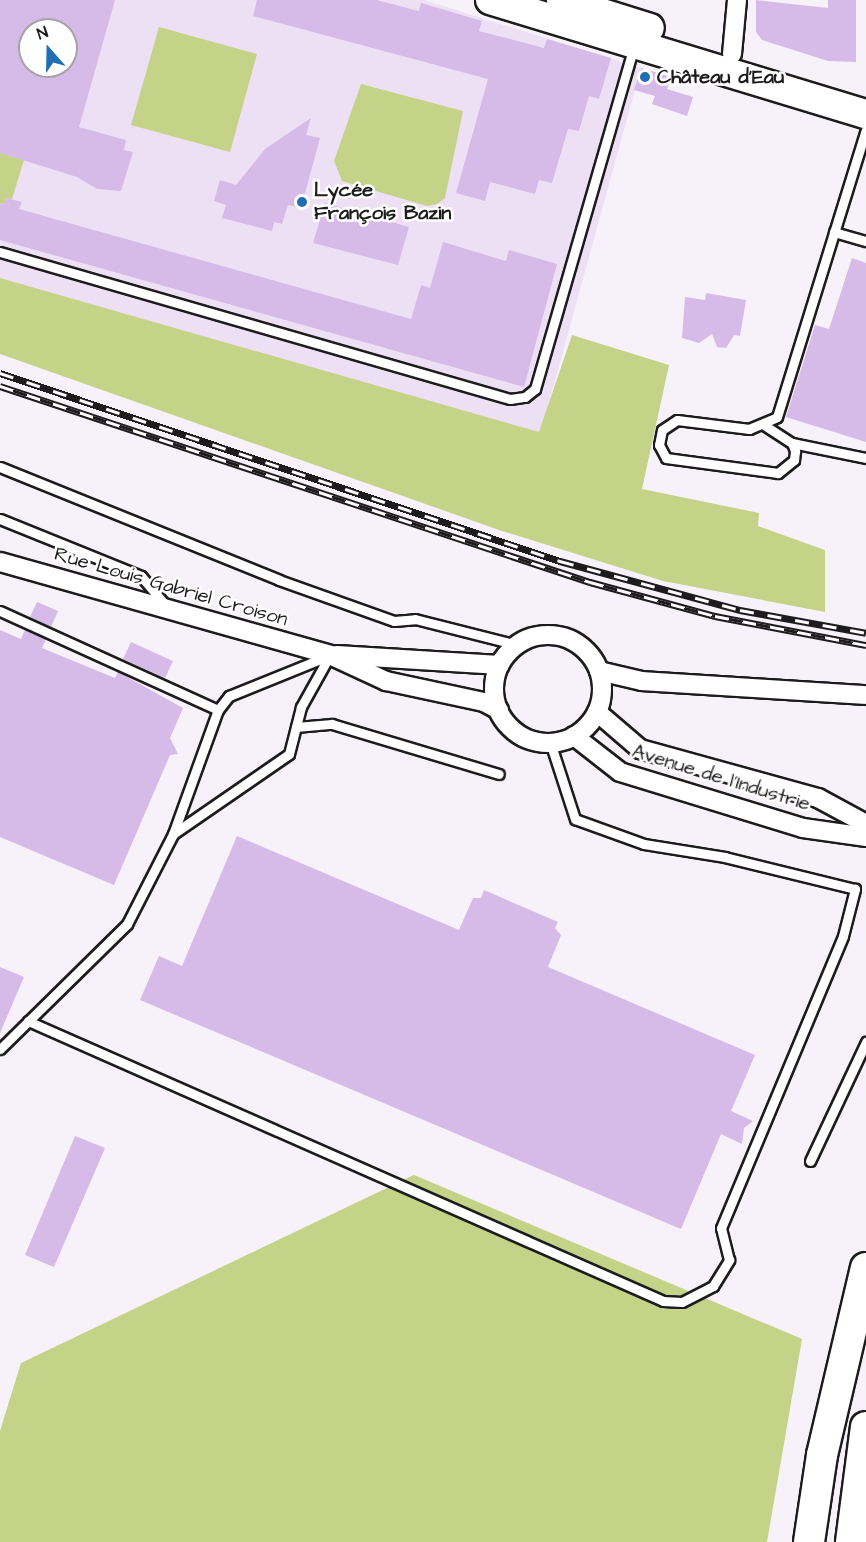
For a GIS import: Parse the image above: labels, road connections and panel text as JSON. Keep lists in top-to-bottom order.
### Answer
{
  "streets": {
    "street": ["Rue Louis Gabriel Croison", "Avenue de l'Industrie"]
  },
  "crossings": [
    ["Rue Louis Gabriel Croison", "Avenue de l'Industrie"]
  ],
  "places": ["Château d'Eau", "Lycée François Bazin"],
  "north": "top"
}
